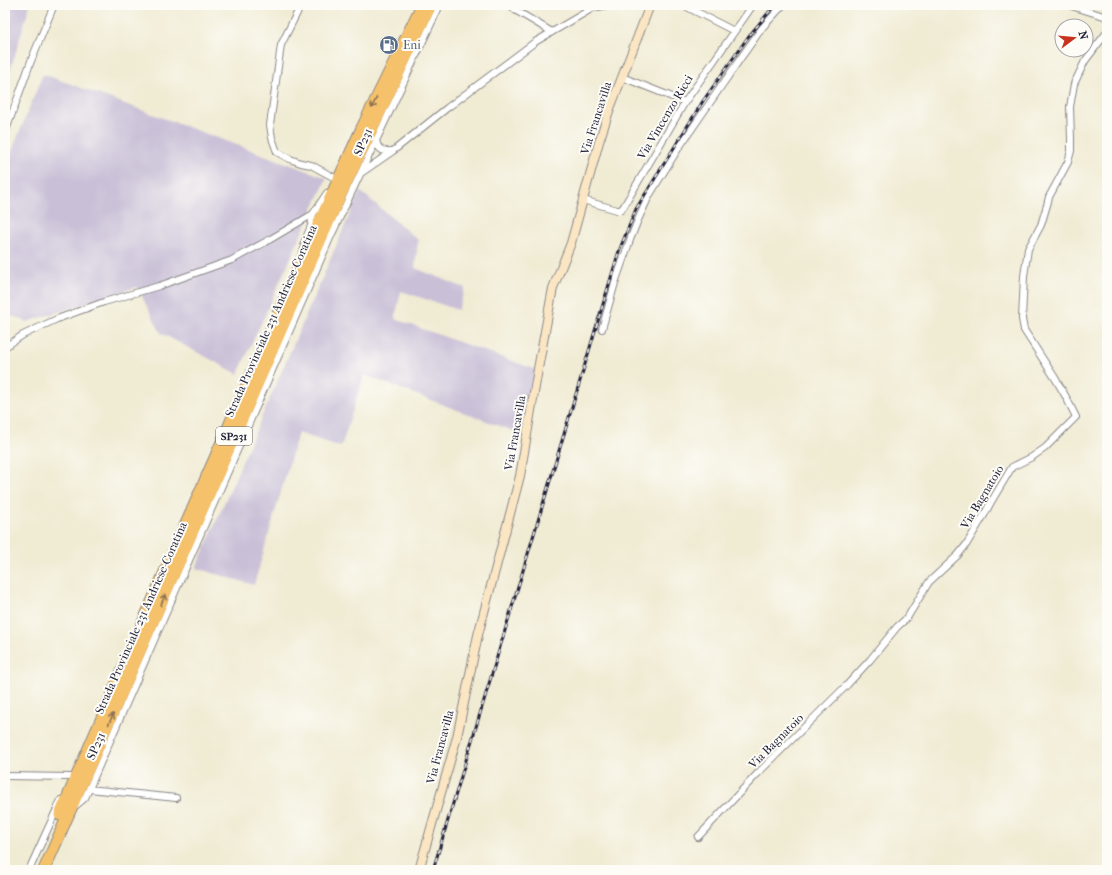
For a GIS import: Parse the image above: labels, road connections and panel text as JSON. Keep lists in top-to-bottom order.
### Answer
{
  "streets": {
    "highway": ["SP231", "Strada Provinciale 231 Andriese-Coratina"],
    "street": ["Via Vincenzo Ricci", "Via Francavilla", "Via Bagnatoio"]
  },
  "crossings": [
    ["Via Vincenzo Ricci", "Via Francavilla"],
    ["SP231", "Strada Provinciale 231 Andriese-Coratina"]
  ],
  "places": {
    "fuel station": ["Eni"]
  },
  "north": "right"
}
